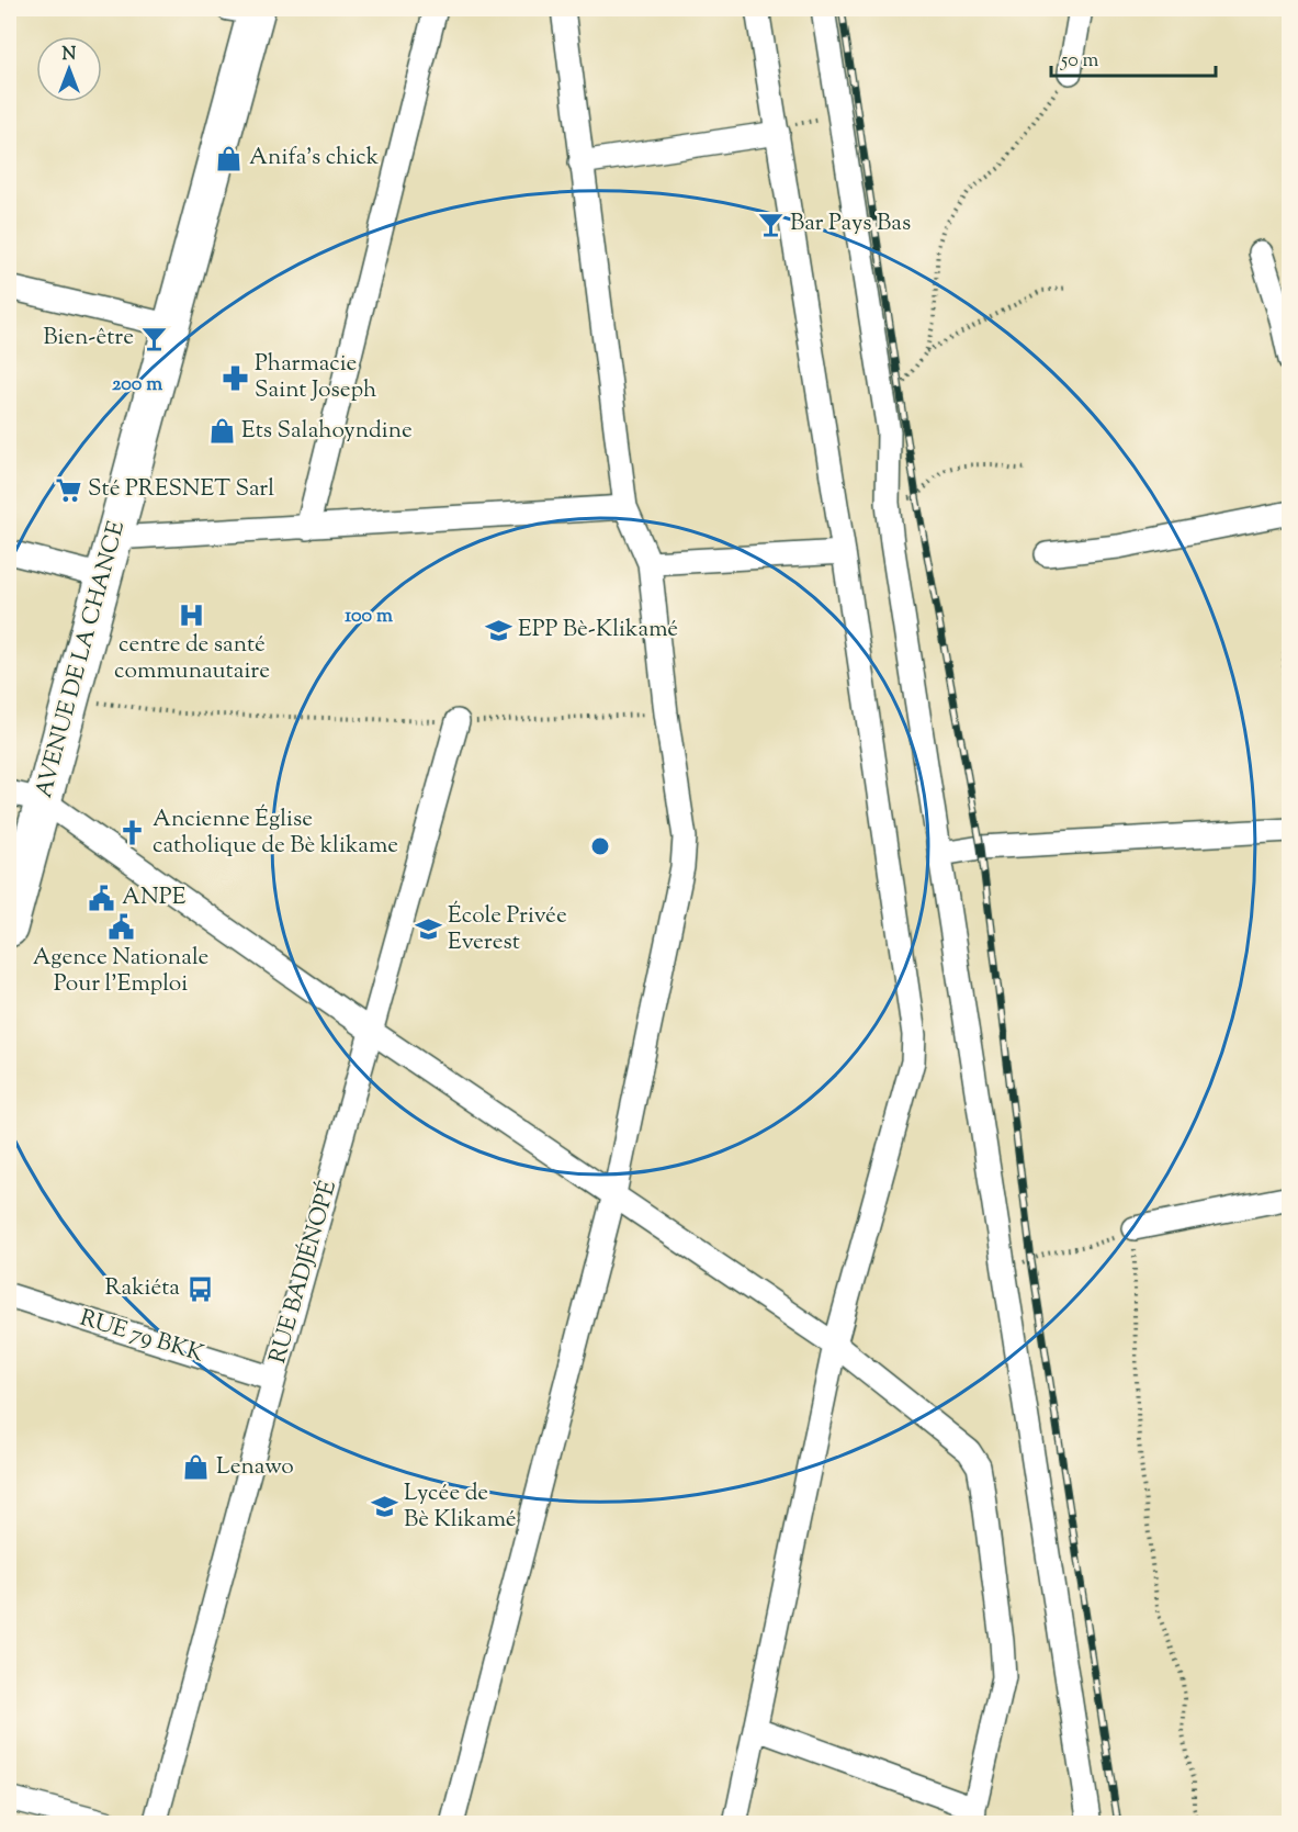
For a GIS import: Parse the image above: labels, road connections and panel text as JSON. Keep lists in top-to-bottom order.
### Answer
{
  "streets": {
    "main road": ["AVENUE DE LA CHANCE"],
    "street": ["RUE BADJÉNOPÉ", "RUE 79 BKK"]
  },
  "crossings": [
    ["RUE BADJÉNOPÉ", "RUE 79 BKK"]
  ],
  "places": {
    "shop": ["Anifa's chick", "Ets Salahoyndine", "Lenawo"],
    "bar": ["Bar Pays Bas", "Bien-être"],
    "pharmacy": ["Pharmacie Saint Joseph"],
    "supermarket": ["Sté PRESNET Sarl"],
    "hospital": ["centre de santé communautaire"],
    "school or university": ["EPP Bè-Klikamé", "École Privée Everest", "Lycée de Bè Klikamé"],
    "church": ["Ancienne Église catholique de Bè klikame"],
    "public building": ["ANPE", "Agence Nationale Pour l'Emploi"],
    "bus stop": ["Rakiéta"]
  },
  "scale_bar": "50 m",
  "north": "top",
  "rings": ["200 m", "100 m"]
}
